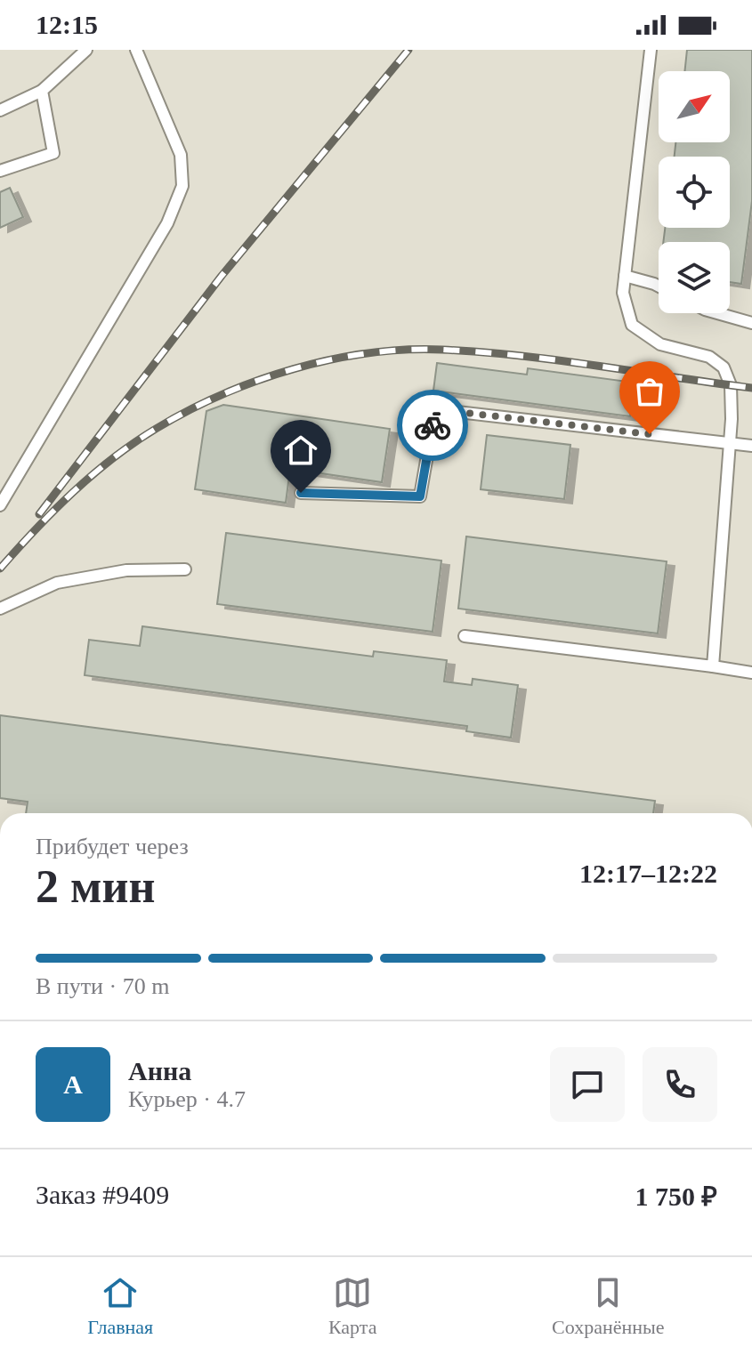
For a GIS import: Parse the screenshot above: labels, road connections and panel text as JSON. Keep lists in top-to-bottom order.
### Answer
{
  "north": "top right",
  "page": {
    "status": "12:15",
    "heading": ["2 мин", "Прибудет через", "12:17–12:22"],
    "panel": [
      "Анна",
      "Курьер · 4.7",
      "Заказ #9409",
      "1 750 ₽"
    ],
    "bar": "В пути · 70 m",
    "round": "А",
    "tabs": ["Главная", "Карта", "Сохранённые"]
  }
}
